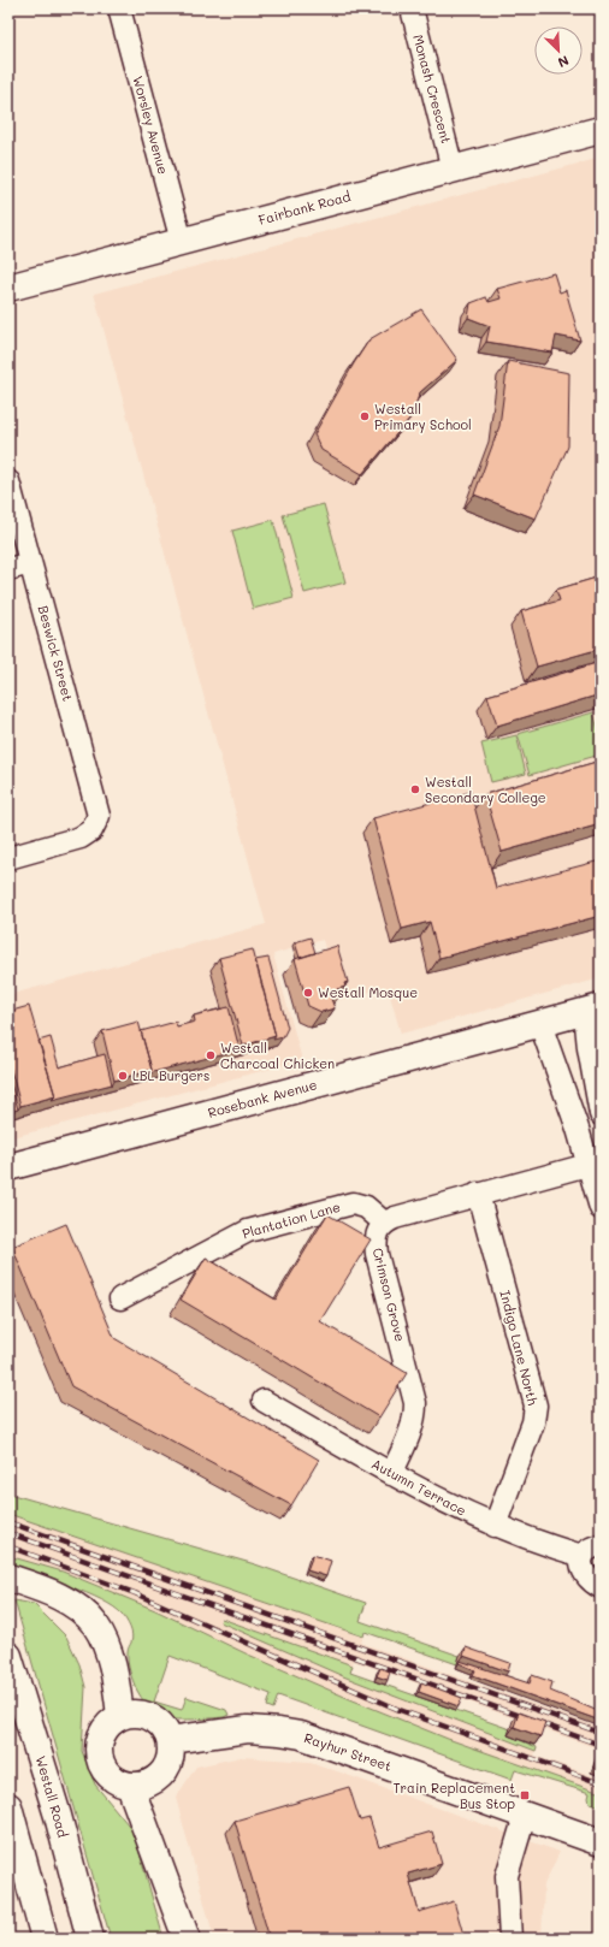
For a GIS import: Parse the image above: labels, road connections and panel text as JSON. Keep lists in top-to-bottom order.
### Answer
{
  "streets": {
    "main road": [
      "Fairbank Road",
      "Rosebank Avenue",
      "Rayhur Street",
      "Westall Road"
    ],
    "street": [
      "Monash Crescent",
      "Worsley Avenue",
      "Beswick Street",
      "Plantation Lane",
      "Crimson Grove",
      "Indigo Lane North",
      "Autumn Terrace"
    ]
  },
  "crossings": [
    ["Monash Crescent", "Fairbank Road"],
    ["Worsley Avenue", "Fairbank Road"],
    ["Plantation Lane", "Crimson Grove"],
    ["Crimson Grove", "Autumn Terrace"],
    ["Indigo Lane North", "Autumn Terrace"]
  ],
  "places": {
    "other": [
      "Westall Primary School",
      "Westall Secondary College",
      "Westall Mosque",
      "Westall Charcoal Chicken",
      "LBL Burgers"
    ],
    "transit": ["Train Replacement Bus Stop"]
  },
  "north": "bottom right"
}
